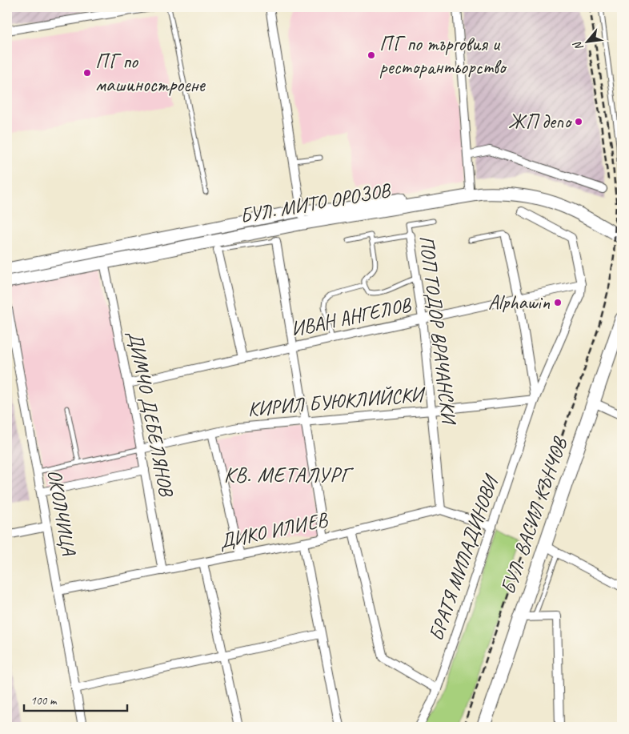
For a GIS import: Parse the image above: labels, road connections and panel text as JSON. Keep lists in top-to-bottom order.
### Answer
{
  "streets": {
    "main road": ["БУЛ. МИТО ОРОЗОВ", "БУЛ. ВАСИЛ КЪНЧОВ"],
    "street": [
      "ИВАН АНГЕЛОВ",
      "ПОП ТОДОР ВРАЧАНСКИ",
      "КИРИЛ БУЮКЛИЙСКИ",
      "ДИМЧО ДЕБЕЛЯНОВ",
      "ОКОЛЧИЦА",
      "ДИКО ИЛИЕВ",
      "БРАТЯ МИЛАДИНОВИ"
    ]
  },
  "crossings": [
    ["БУЛ. МИТО ОРОЗОВ", "ДИМЧО ДЕБЕЛЯНОВ"],
    ["ИВАН АНГЕЛОВ", "ПОП ТОДОР ВРАЧАНСКИ"],
    ["ИВАН АНГЕЛОВ", "ДИМЧО ДЕБЕЛЯНОВ"],
    ["ИВАН АНГЕЛОВ", "БРАТЯ МИЛАДИНОВИ"],
    ["ПОП ТОДОР ВРАЧАНСКИ", "КИРИЛ БУЮКЛИЙСКИ"],
    ["ПОП ТОДОР ВРАЧАНСКИ", "ДИКО ИЛИЕВ"],
    ["КИРИЛ БУЮКЛИЙСКИ", "ДИМЧО ДЕБЕЛЯНОВ"],
    ["КИРИЛ БУЮКЛИЙСКИ", "БРАТЯ МИЛАДИНОВИ"],
    ["ДИМЧО ДЕБЕЛЯНОВ", "ДИКО ИЛИЕВ"],
    ["ОКОЛЧИЦА", "ДИКО ИЛИЕВ"]
  ],
  "districts": ["КВ. МЕТАЛУРГ"],
  "places": [
    "ПГ по търговия и ресторантьорство",
    "ПГ по машиностроене",
    "ЖП депо",
    "Alphawin"
  ],
  "scale_bar": "100 m",
  "north": "bottom left"
}
